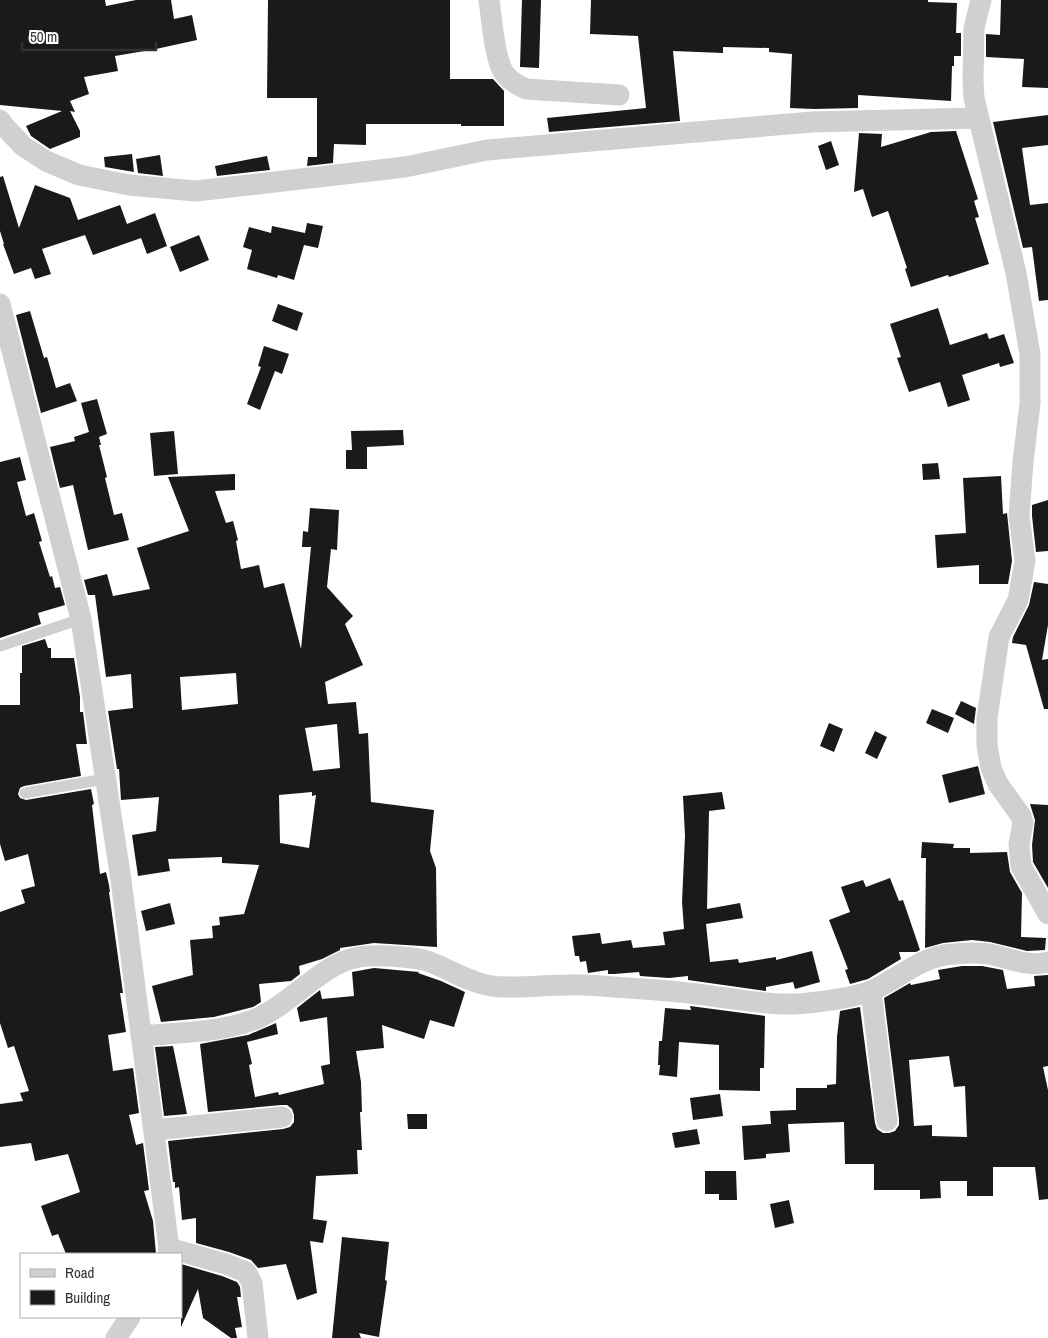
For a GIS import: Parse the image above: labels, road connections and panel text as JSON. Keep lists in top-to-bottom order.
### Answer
{
  "legend": ["Road", "Building"],
  "scale_bar": "50 m"
}
